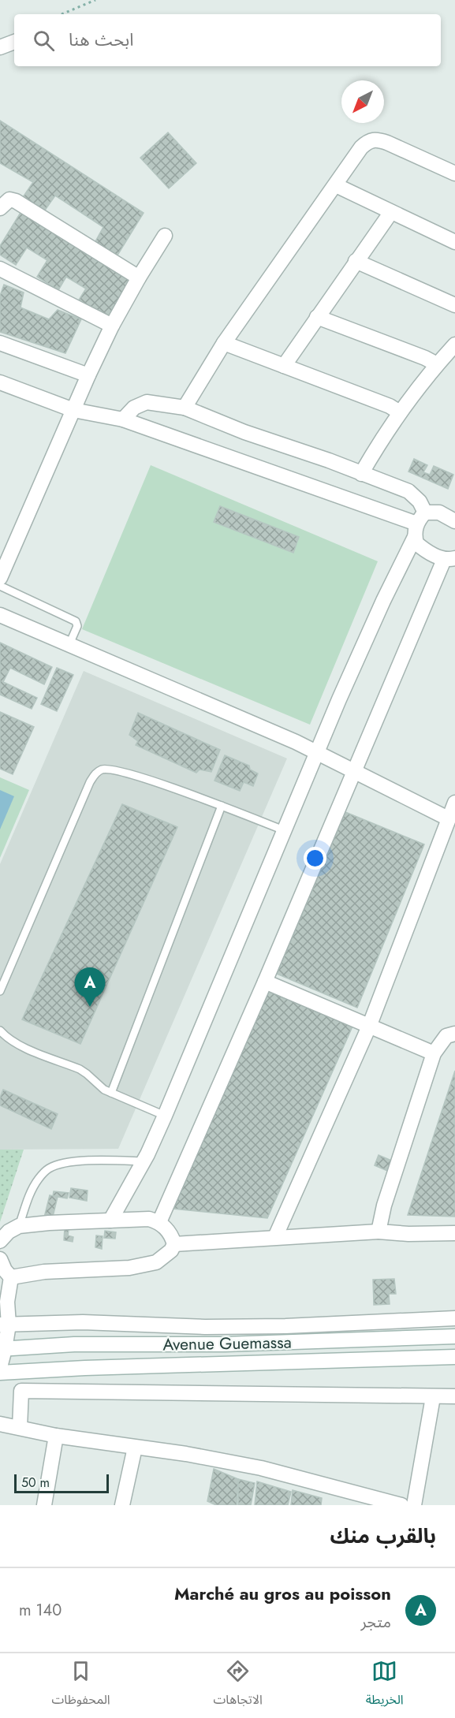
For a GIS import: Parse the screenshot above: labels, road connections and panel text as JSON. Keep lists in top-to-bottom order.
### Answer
{
  "streets": {
    "street": ["Avenue Guemassa"]
  },
  "scale_bar": "50 m",
  "north": "bottom left",
  "page": {
    "search": "ابحث هنا",
    "pins": "A",
    "scale": "50 m",
    "heading": "بالقرب منك",
    "list": [
      {
        "mark": "A",
        "name": "Marché au gros au poisson",
        "note": "متجر",
        "value": "140 m"
      }
    ],
    "nav": ["الخريطة", "الاتجاهات", "المحفوظات"]
  }
}
